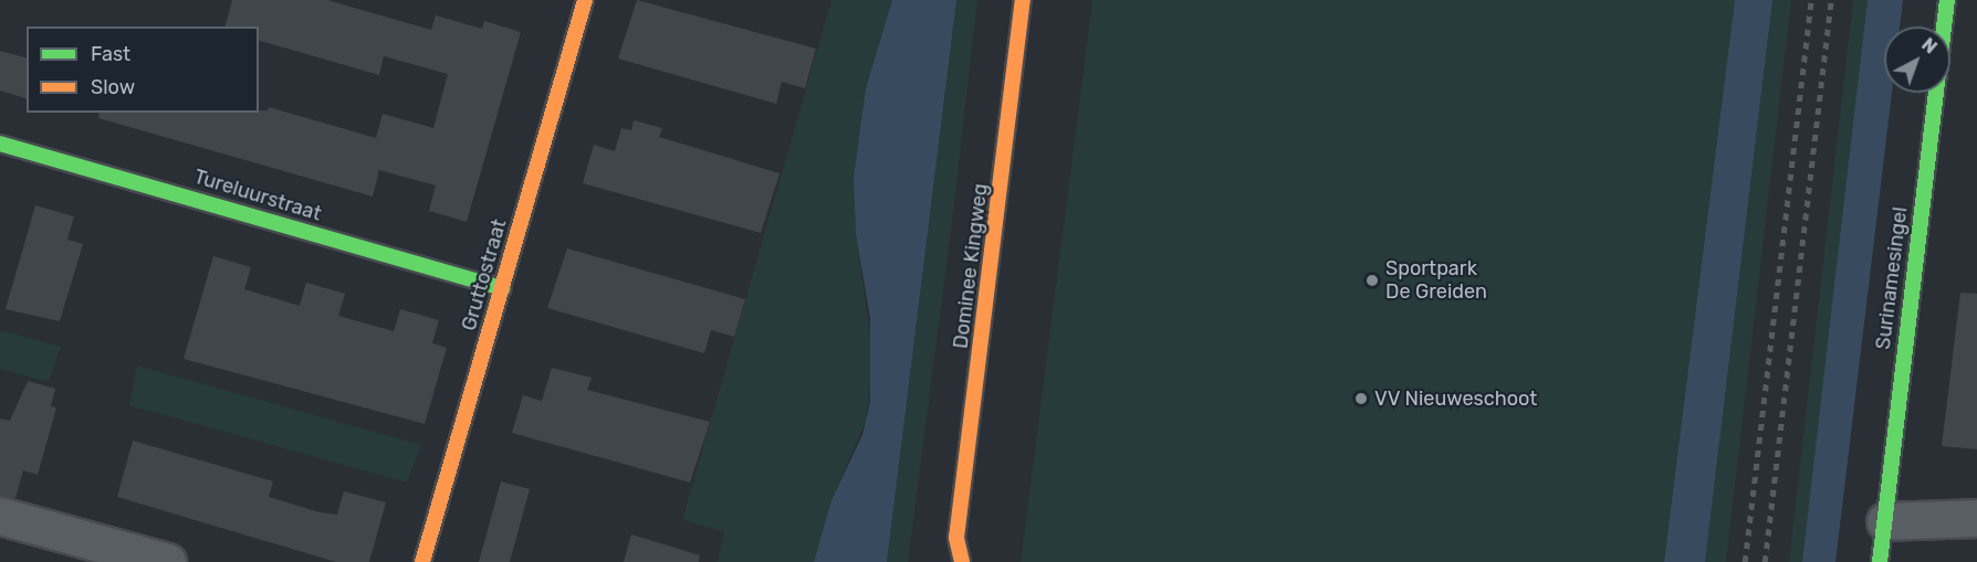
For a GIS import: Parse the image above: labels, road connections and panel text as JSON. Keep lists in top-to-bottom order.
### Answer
{
  "streets": {
    "street": [
      "Tureluurstraat",
      "Dominee Kingweg",
      "Gruttostraat",
      "Surinamesingel"
    ]
  },
  "crossings": [
    ["Tureluurstraat", "Gruttostraat"]
  ],
  "places": ["Sportpark De Greiden", "VV Nieuweschoot"],
  "legend": ["Fast", "Slow"],
  "north": "top right"
}
